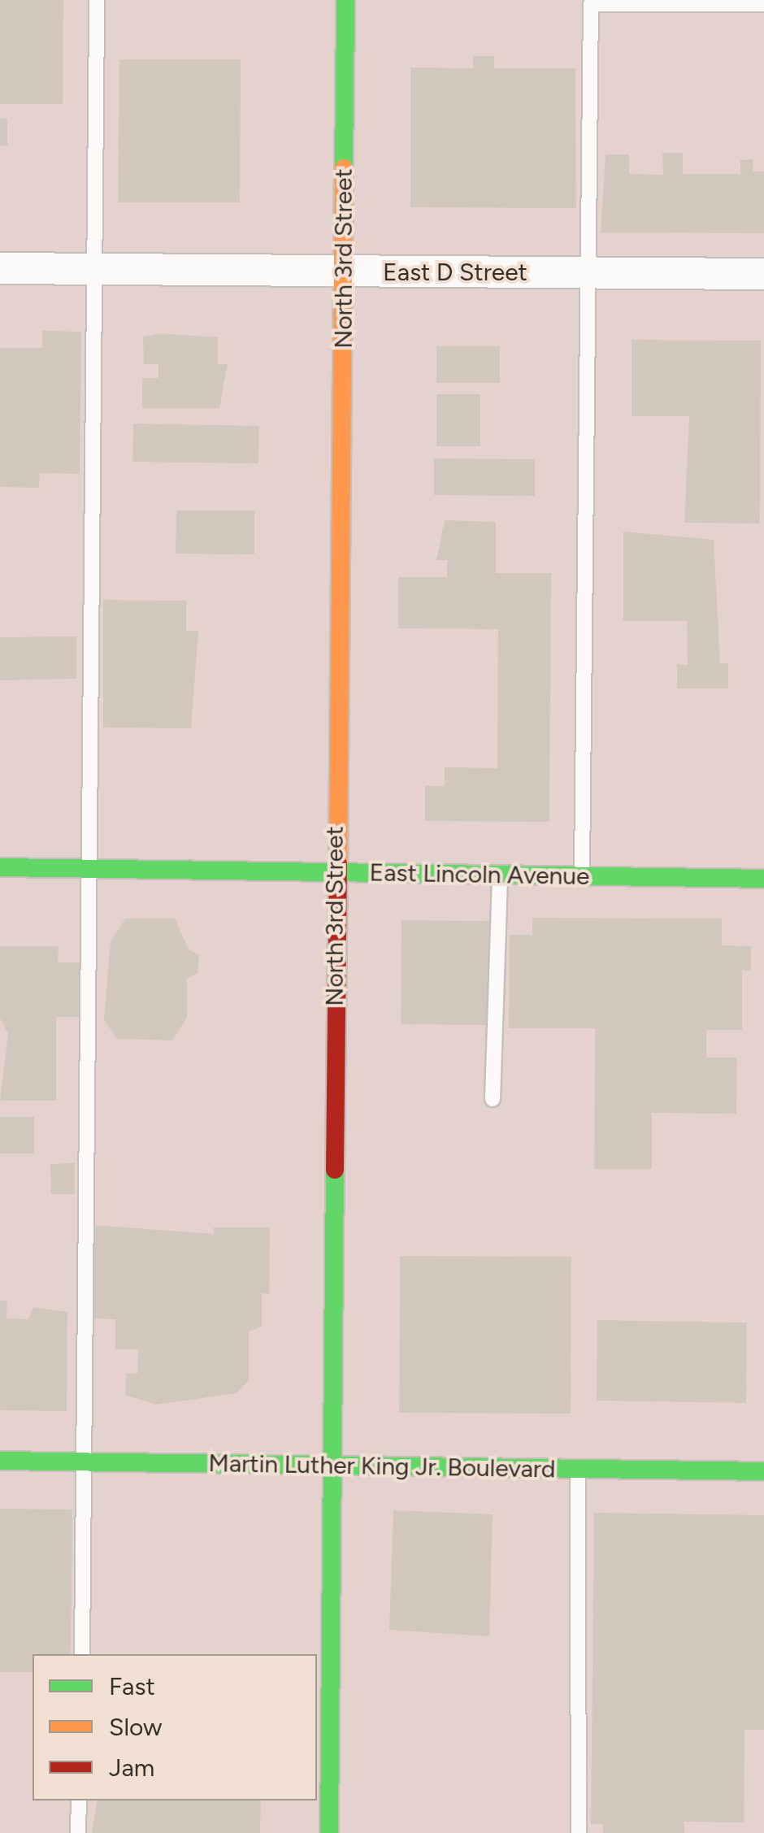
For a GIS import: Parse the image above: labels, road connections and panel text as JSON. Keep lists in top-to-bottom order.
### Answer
{
  "streets": {
    "street": [
      "North 3rd Street",
      "East D Street",
      "East Lincoln Avenue",
      "Martin Luther King Jr. Boulevard"
    ]
  },
  "crossings": [
    ["North 3rd Street", "East D Street"],
    ["North 3rd Street", "East Lincoln Avenue"],
    ["North 3rd Street", "Martin Luther King Jr. Boulevard"]
  ],
  "legend": ["Fast", "Slow", "Jam"]
}
